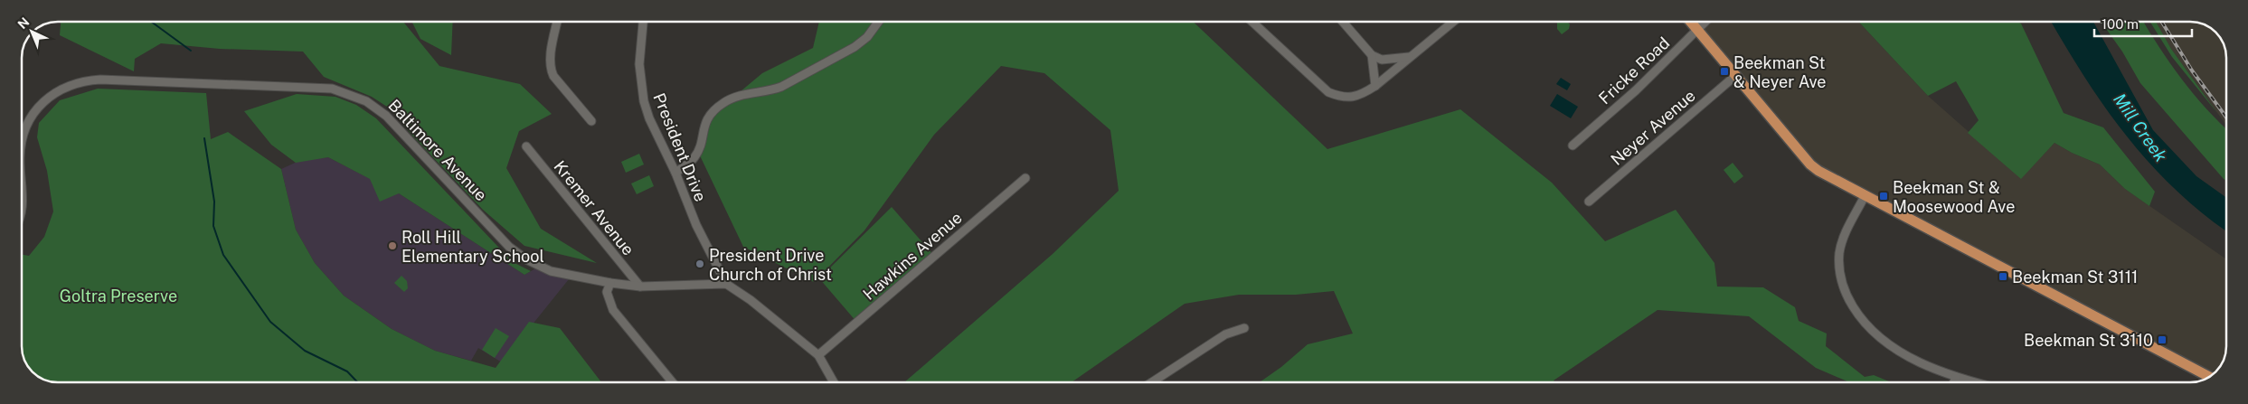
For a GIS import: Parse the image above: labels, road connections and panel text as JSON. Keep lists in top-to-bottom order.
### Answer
{
  "streets": {
    "street": [
      "Fricke Road",
      "Neyer Avenue",
      "President Drive",
      "Baltimore Avenue",
      "Kremer Avenue",
      "Hawkins Avenue"
    ]
  },
  "crossings": [
    ["President Drive", "Baltimore Avenue"],
    ["Baltimore Avenue", "Kremer Avenue"]
  ],
  "water": ["Mill Creek"],
  "parks": ["Goltra Preserve"],
  "places": {
    "transit": [
      "Beekman St & Neyer Ave",
      "Beekman St & Moosewood Ave",
      "Beekman St 3111",
      "Beekman St 3110"
    ],
    "other": ["Roll Hill Elementary School", "President Drive Church of Christ"]
  },
  "scale_bar": "100 m",
  "north": "top left"
}
